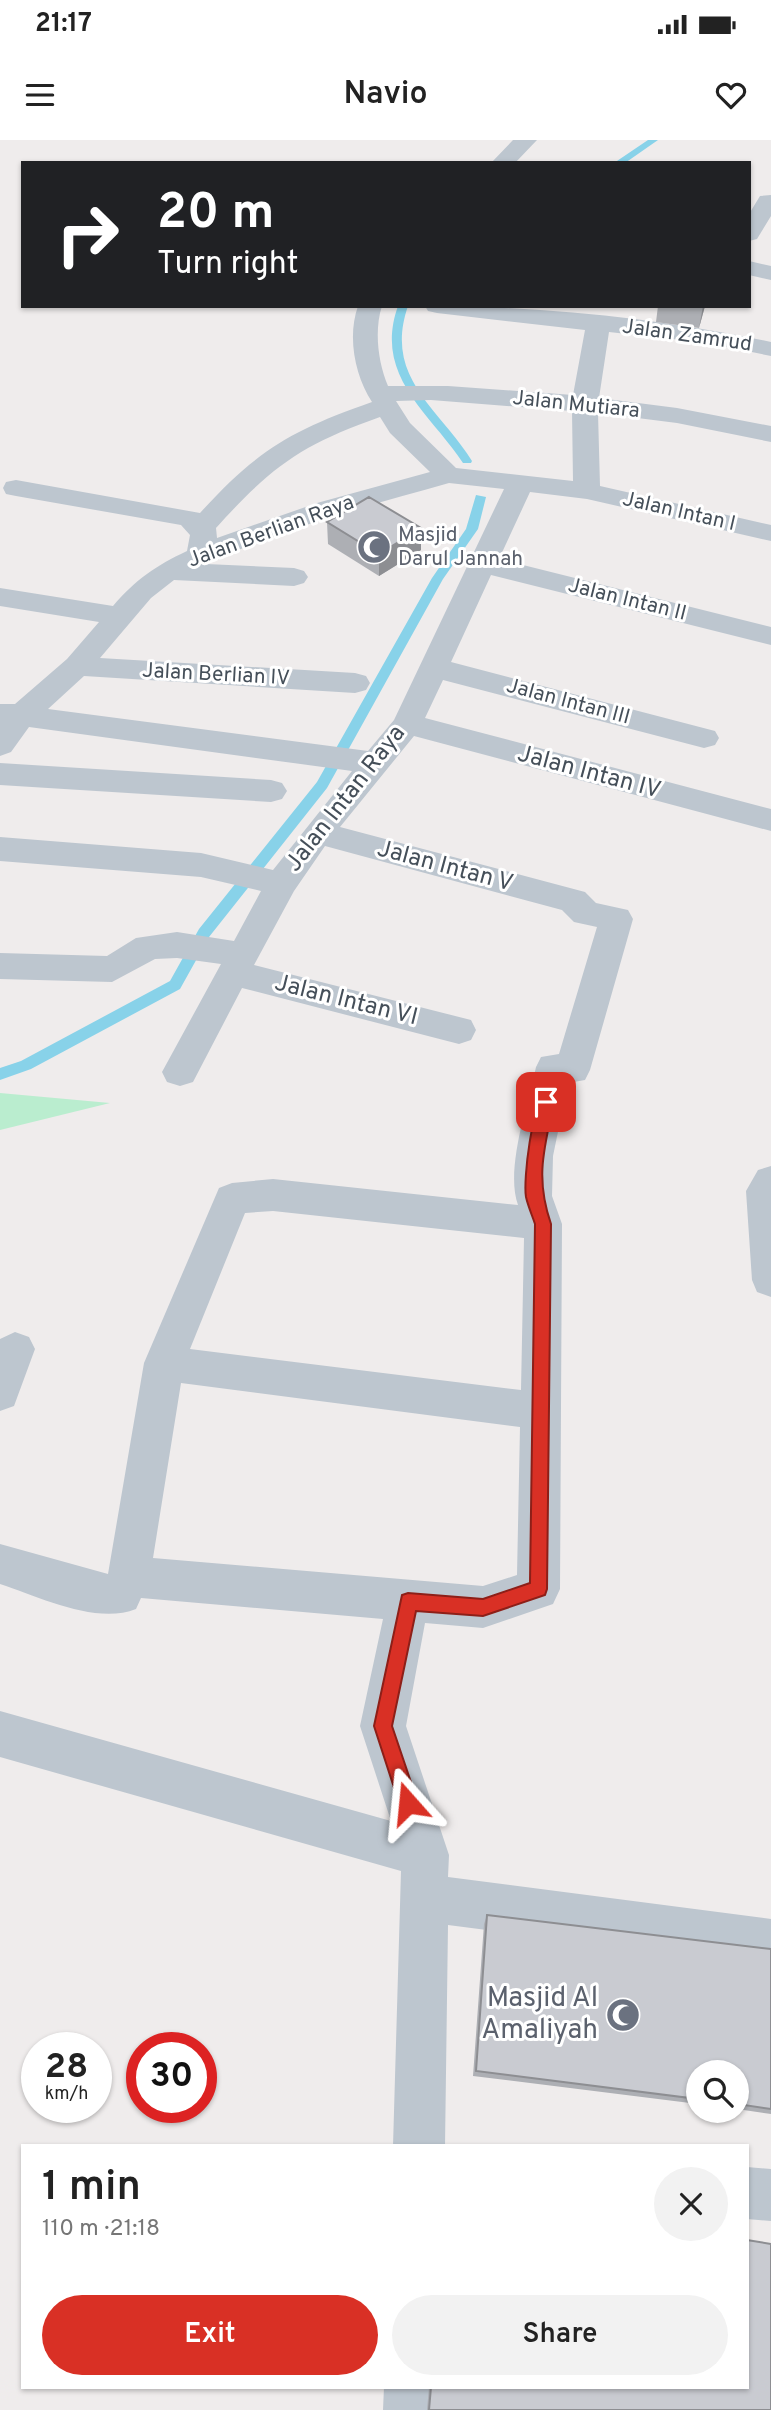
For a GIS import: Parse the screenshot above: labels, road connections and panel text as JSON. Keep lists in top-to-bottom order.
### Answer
{
  "streets": {
    "street": [
      "Jalan Zamrud",
      "Jalan Mutiara",
      "Jalan Intan I",
      "Jalan Berlian Raya",
      "Jalan Intan II",
      "Jalan Berlian IV",
      "Jalan Intan III",
      "Jalan Intan IV",
      "Jalan Intan Raya",
      "Jalan Intan V",
      "Jalan Intan VI"
    ]
  },
  "crossings": [
    ["Jalan Intan I", "Jalan Berlian Raya"],
    ["Jalan Intan I", "Jalan Intan Raya"],
    ["Jalan Berlian Raya", "Jalan Berlian IV"],
    ["Jalan Intan II", "Jalan Intan Raya"],
    ["Jalan Intan III", "Jalan Intan Raya"],
    ["Jalan Intan IV", "Jalan Intan Raya"],
    ["Jalan Intan Raya", "Jalan Intan V"],
    ["Jalan Intan Raya", "Jalan Intan VI"]
  ],
  "places": {
    "mosque": ["Masjid Darul Jannah", "Masjid Al Amaliyah"]
  },
  "page": {
    "status": "21:17",
    "header": "Navio",
    "turn": ["20 m", "Turn right"],
    "speed": "28 km/h",
    "limit": "30",
    "heading": ["1 min", "110 m · 21:18"],
    "buttons": ["Exit", "Share"]
  }
}
